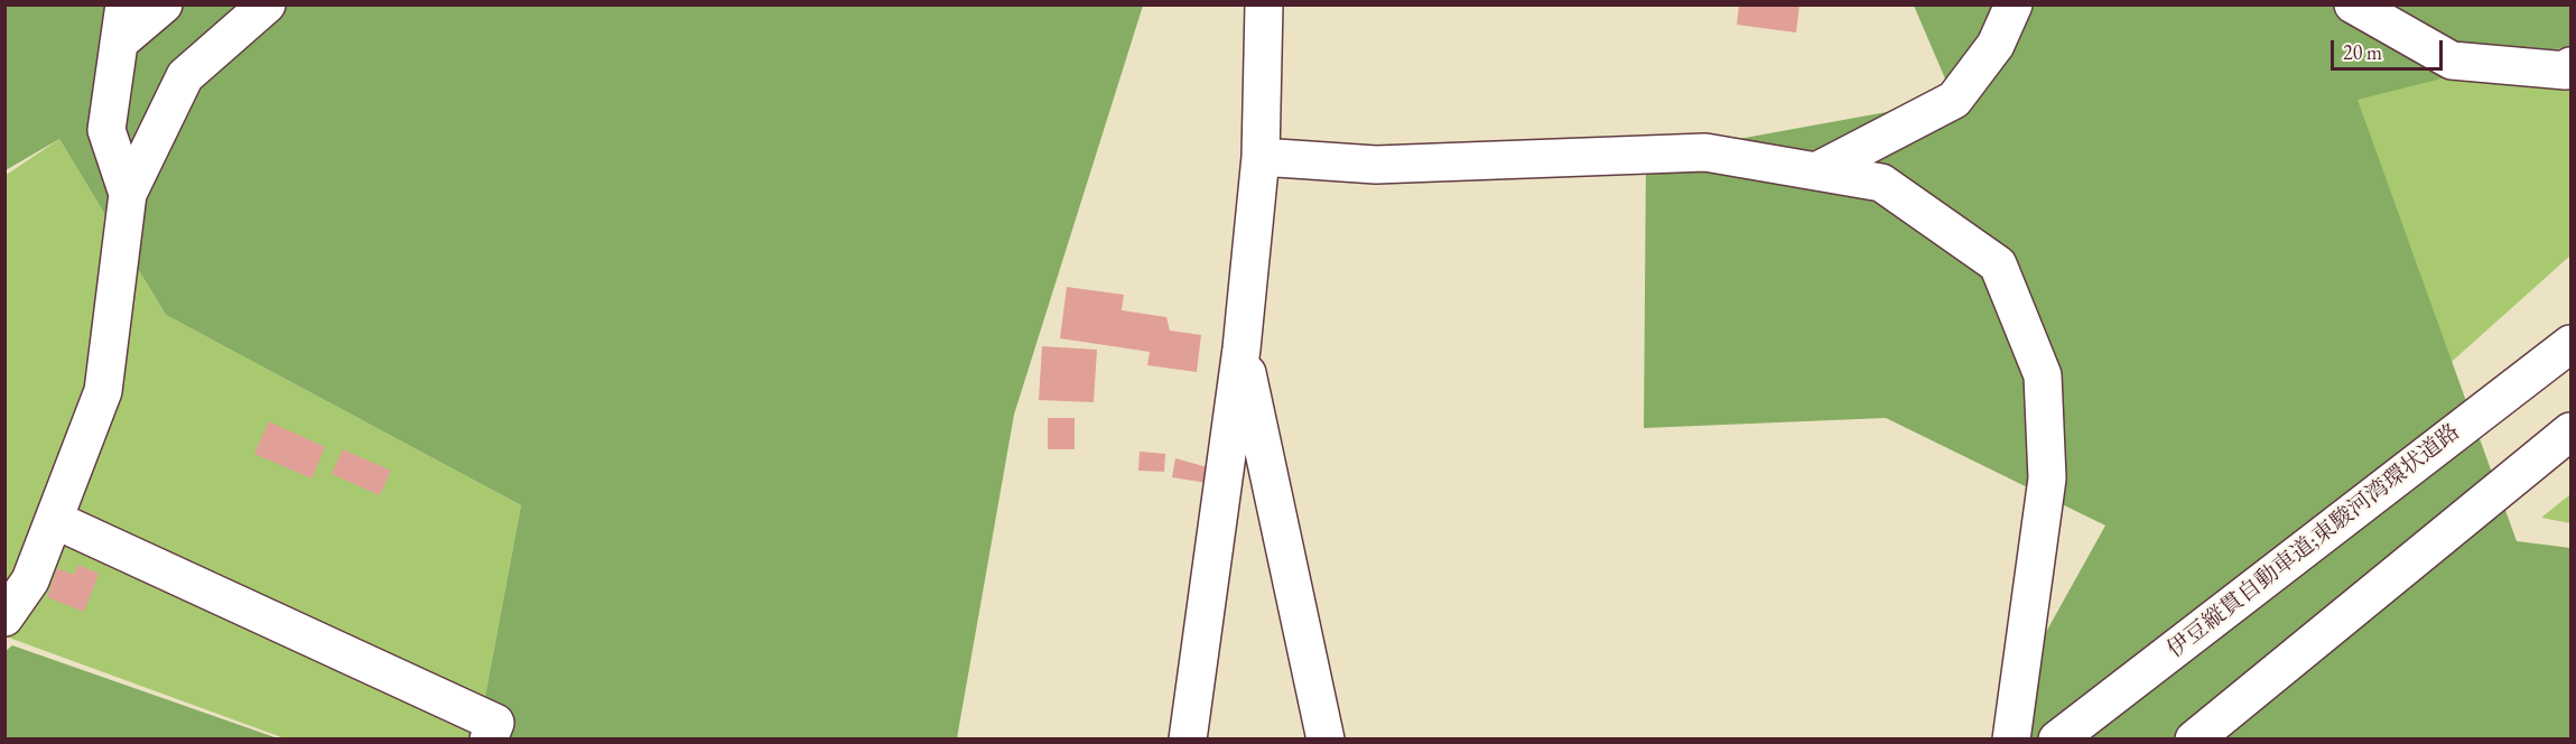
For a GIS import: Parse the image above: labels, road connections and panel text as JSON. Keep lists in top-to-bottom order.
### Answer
{
  "streets": {
    "main road": ["伊豆縦貫自動車道;東駿河湾環状道路"]
  },
  "scale_bar": "20 m"
}
